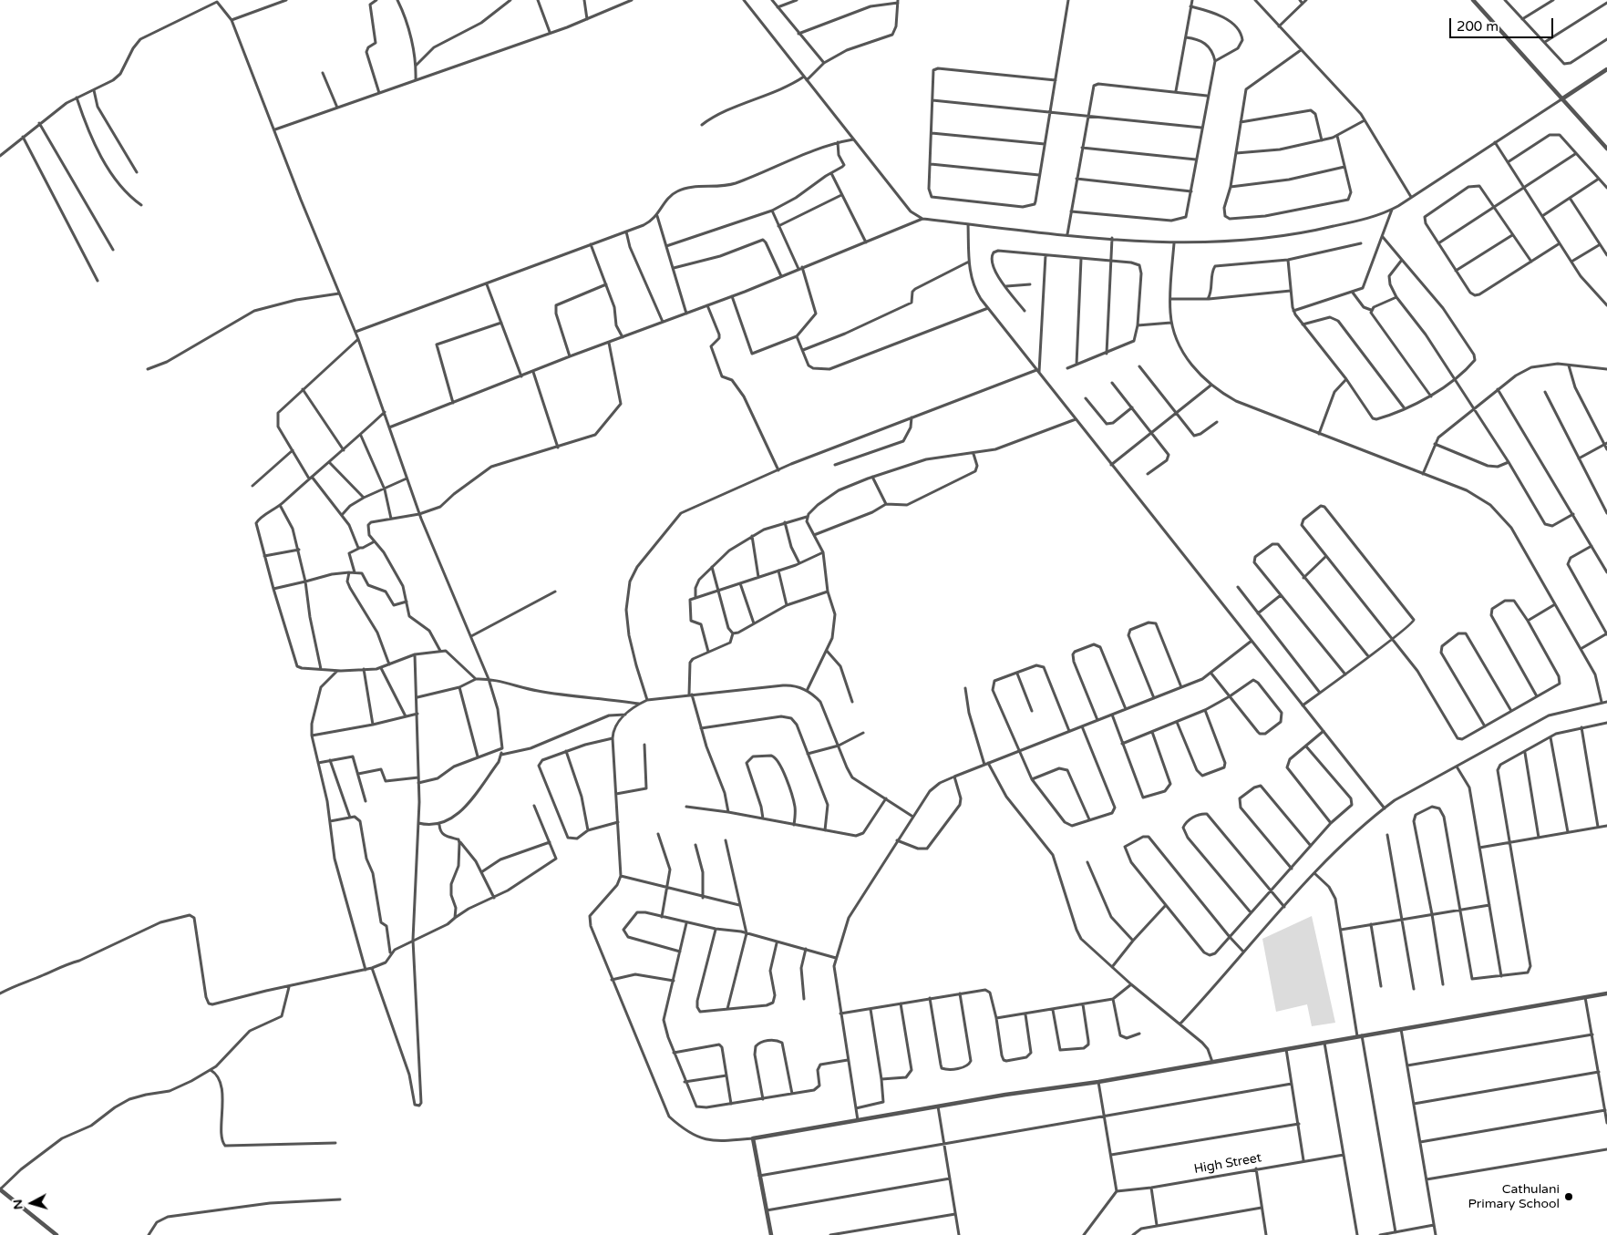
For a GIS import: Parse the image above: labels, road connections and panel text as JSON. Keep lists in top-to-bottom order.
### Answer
{
  "streets": {
    "street": ["High Street"]
  },
  "places": ["Cathulani Primary School"],
  "scale_bar": "200 m",
  "north": "left"
}
